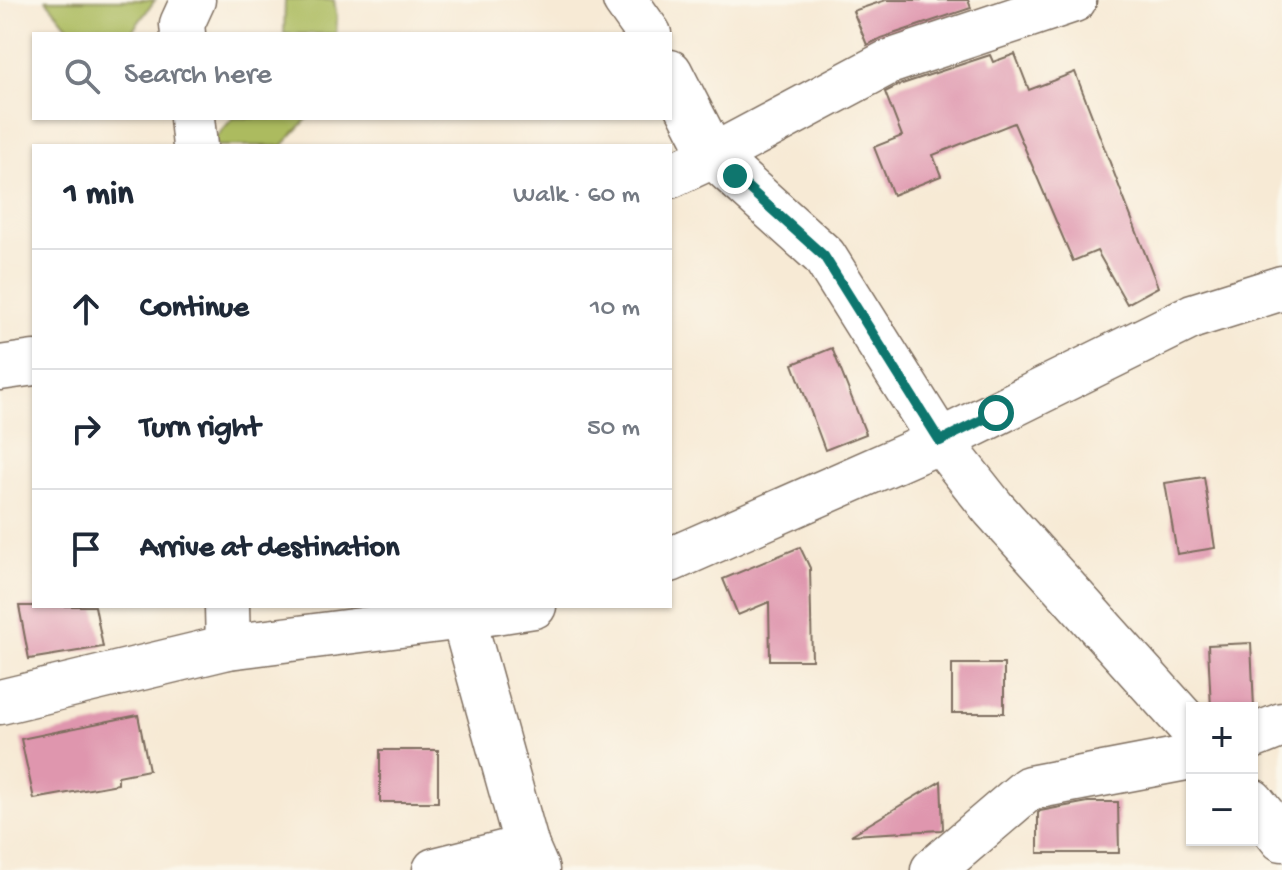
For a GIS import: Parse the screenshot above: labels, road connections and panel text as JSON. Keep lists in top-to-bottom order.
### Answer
{
  "page": {
    "search": "Search here",
    "heading": ["1 min", "Walk · 60 m"],
    "list": [
      ["Continue", "10 m"],
      ["Turn right", "50 m"],
      "Arrive at destination"
    ],
    "map_buttons": ["+", "−"]
  }
}
